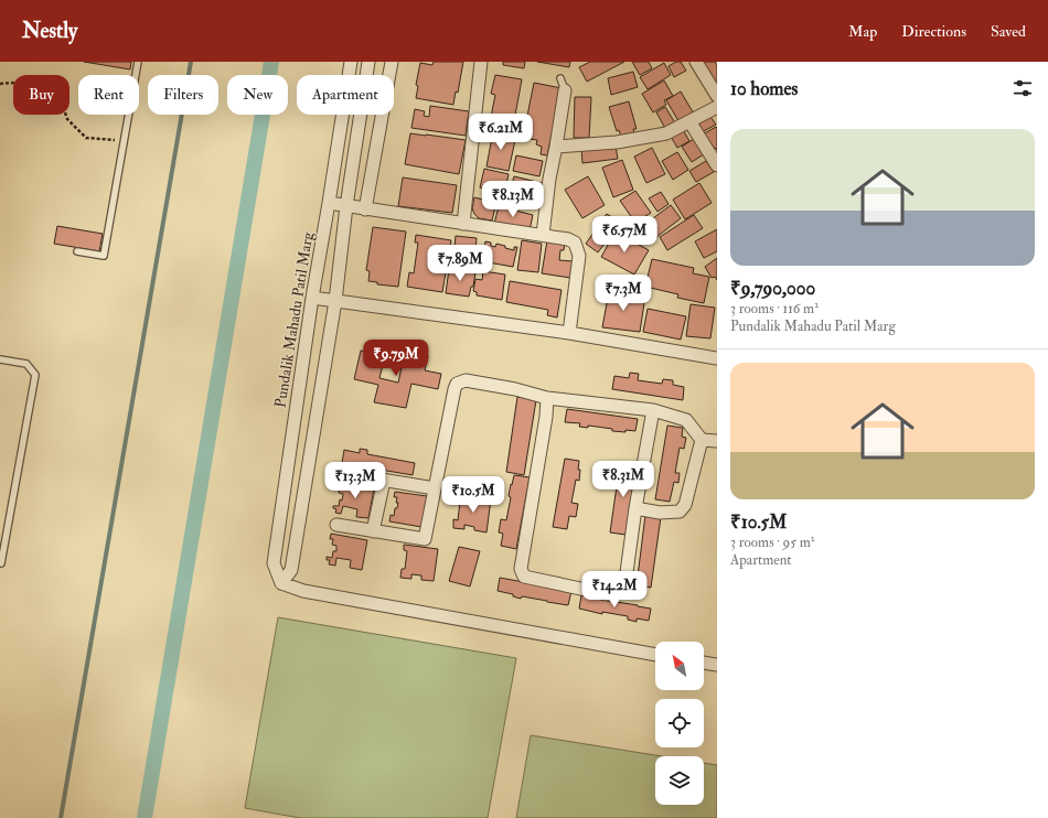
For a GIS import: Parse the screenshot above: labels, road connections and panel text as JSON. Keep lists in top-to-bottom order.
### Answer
{
  "streets": {
    "street": ["Pundalik Mahadu Patil Marg"]
  },
  "north": "top left",
  "page": {
    "header": "Nestly",
    "nav": ["Map", "Directions", "Saved"],
    "heading": "10 homes",
    "chip": [
      "Buy",
      "Rent",
      "Filters",
      "New",
      "Apartment"
    ],
    "price": [
      "₹6.21M",
      "₹8.13M",
      "₹6.57M",
      "₹7.89M",
      "₹7.3M",
      "₹9.79M",
      "₹8.31M",
      "₹13.3M",
      "₹10.5M",
      "₹14.2M"
    ],
    "list": [
      {
        "name": "₹9,790,000",
        "note": "3 rooms · 116 m² · Pundalik Mahadu Patil Marg"
      },
      {
        "name": "₹10.5M",
        "note": "3 rooms · 95 m² · Apartment"
      }
    ]
  }
}
